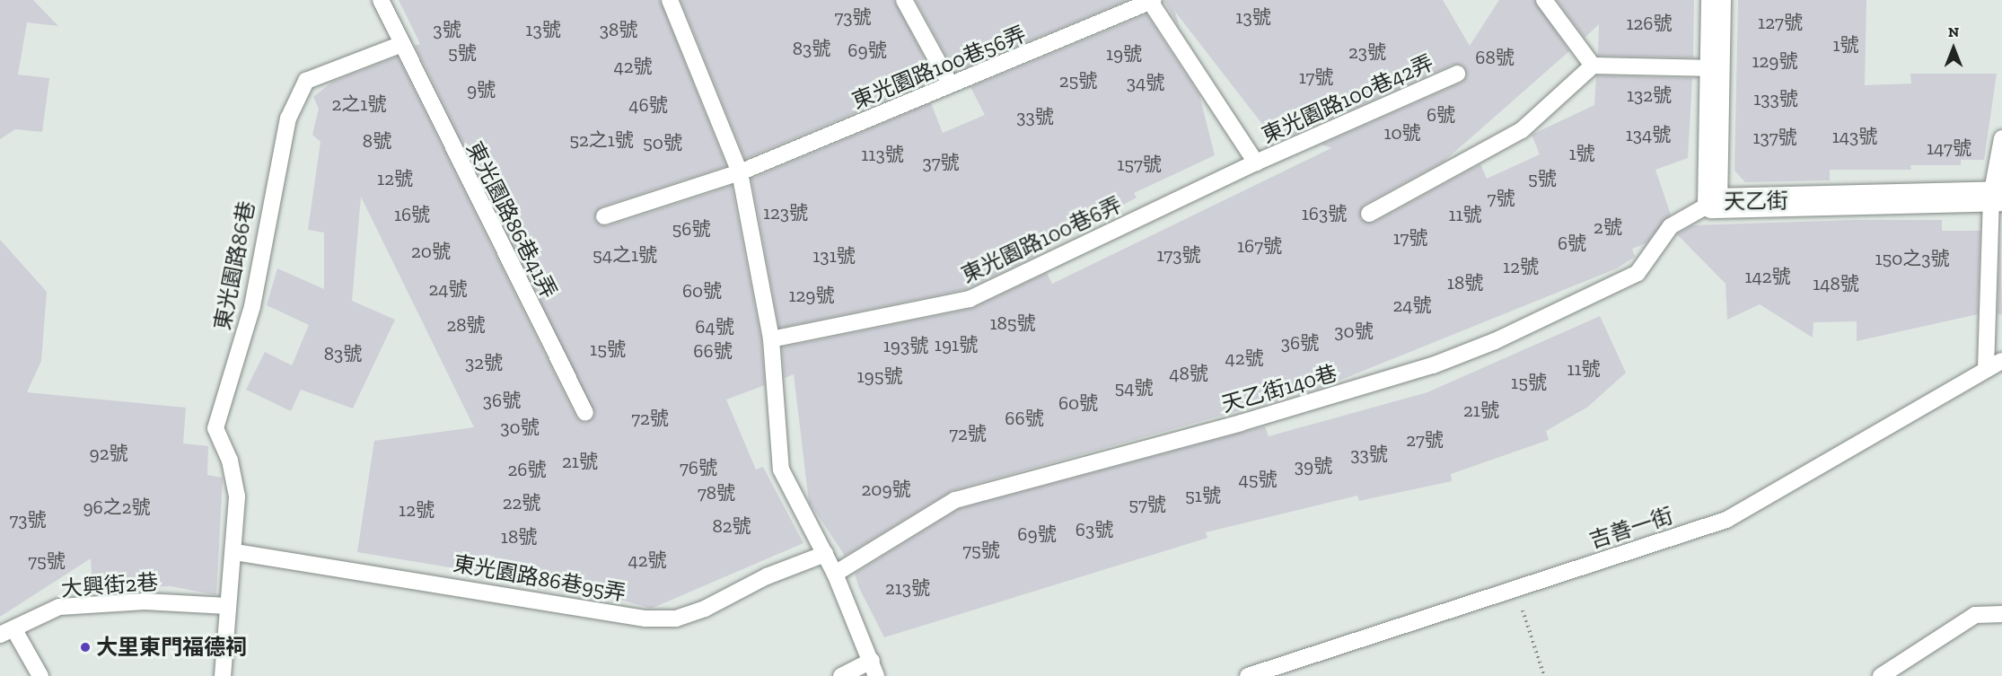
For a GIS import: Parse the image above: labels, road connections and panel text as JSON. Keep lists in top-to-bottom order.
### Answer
{
  "streets": {
    "street": ["天乙街"],
    "lane": [
      "東光園路100巷56弄",
      "東光園路100巷42弄",
      "東光園路86巷41弄",
      "東光園路100巷6弄",
      "東光園路86巷",
      "天乙街140巷",
      "吉善一街",
      "東光園路86巷95弄",
      "大興街2巷"
    ]
  },
  "crossings": [
    ["東光園路100巷56弄", "東光園路100巷42弄"],
    ["東光園路100巷42弄", "東光園路100巷6弄"],
    ["天乙街", "天乙街140巷"],
    ["東光園路86巷41弄", "東光園路86巷"],
    ["東光園路86巷", "東光園路86巷95弄"],
    ["東光園路86巷", "大興街2巷"]
  ],
  "places": ["大里東門福德祠"],
  "house_numbers": [
    "73號",
    "13號",
    "127號",
    "126號",
    "3號",
    "13號",
    "38號",
    "1號",
    "83號",
    "69號",
    "23號",
    "5號",
    "19號",
    "68號",
    "129號",
    "42號",
    "17號",
    "25號",
    "34號",
    "9號",
    "132號",
    "133號",
    "2之1號",
    "46號",
    "6號",
    "33號",
    "10號",
    "134號",
    "143號",
    "137號",
    "52之1號",
    "8號",
    "50號",
    "147號",
    "1號",
    "113號",
    "37號",
    "157號",
    "12號",
    "5號",
    "7號",
    "123號",
    "163號",
    "16號",
    "11號",
    "2號",
    "56號",
    "17號",
    "6號",
    "167號",
    "20號",
    "54之1號",
    "173號",
    "131號",
    "150之3號",
    "12號",
    "142號",
    "18號",
    "148號",
    "24號",
    "60號",
    "129號",
    "24號",
    "185號",
    "28號",
    "64號",
    "30號",
    "36號",
    "191號",
    "193號",
    "15號",
    "66號",
    "83號",
    "42號",
    "32號",
    "11號",
    "48號",
    "195號",
    "15號",
    "54號",
    "36號",
    "60號",
    "21號",
    "72號",
    "66號",
    "30號",
    "72號",
    "27號",
    "92號",
    "33號",
    "21號",
    "39號",
    "76號",
    "26號",
    "45號",
    "209號",
    "78號",
    "51號",
    "22號",
    "57號",
    "96之2號",
    "12號",
    "73號",
    "82號",
    "63號",
    "69號",
    "18號",
    "75號",
    "42號",
    "75號",
    "213號"
  ],
  "north": "top"
}
